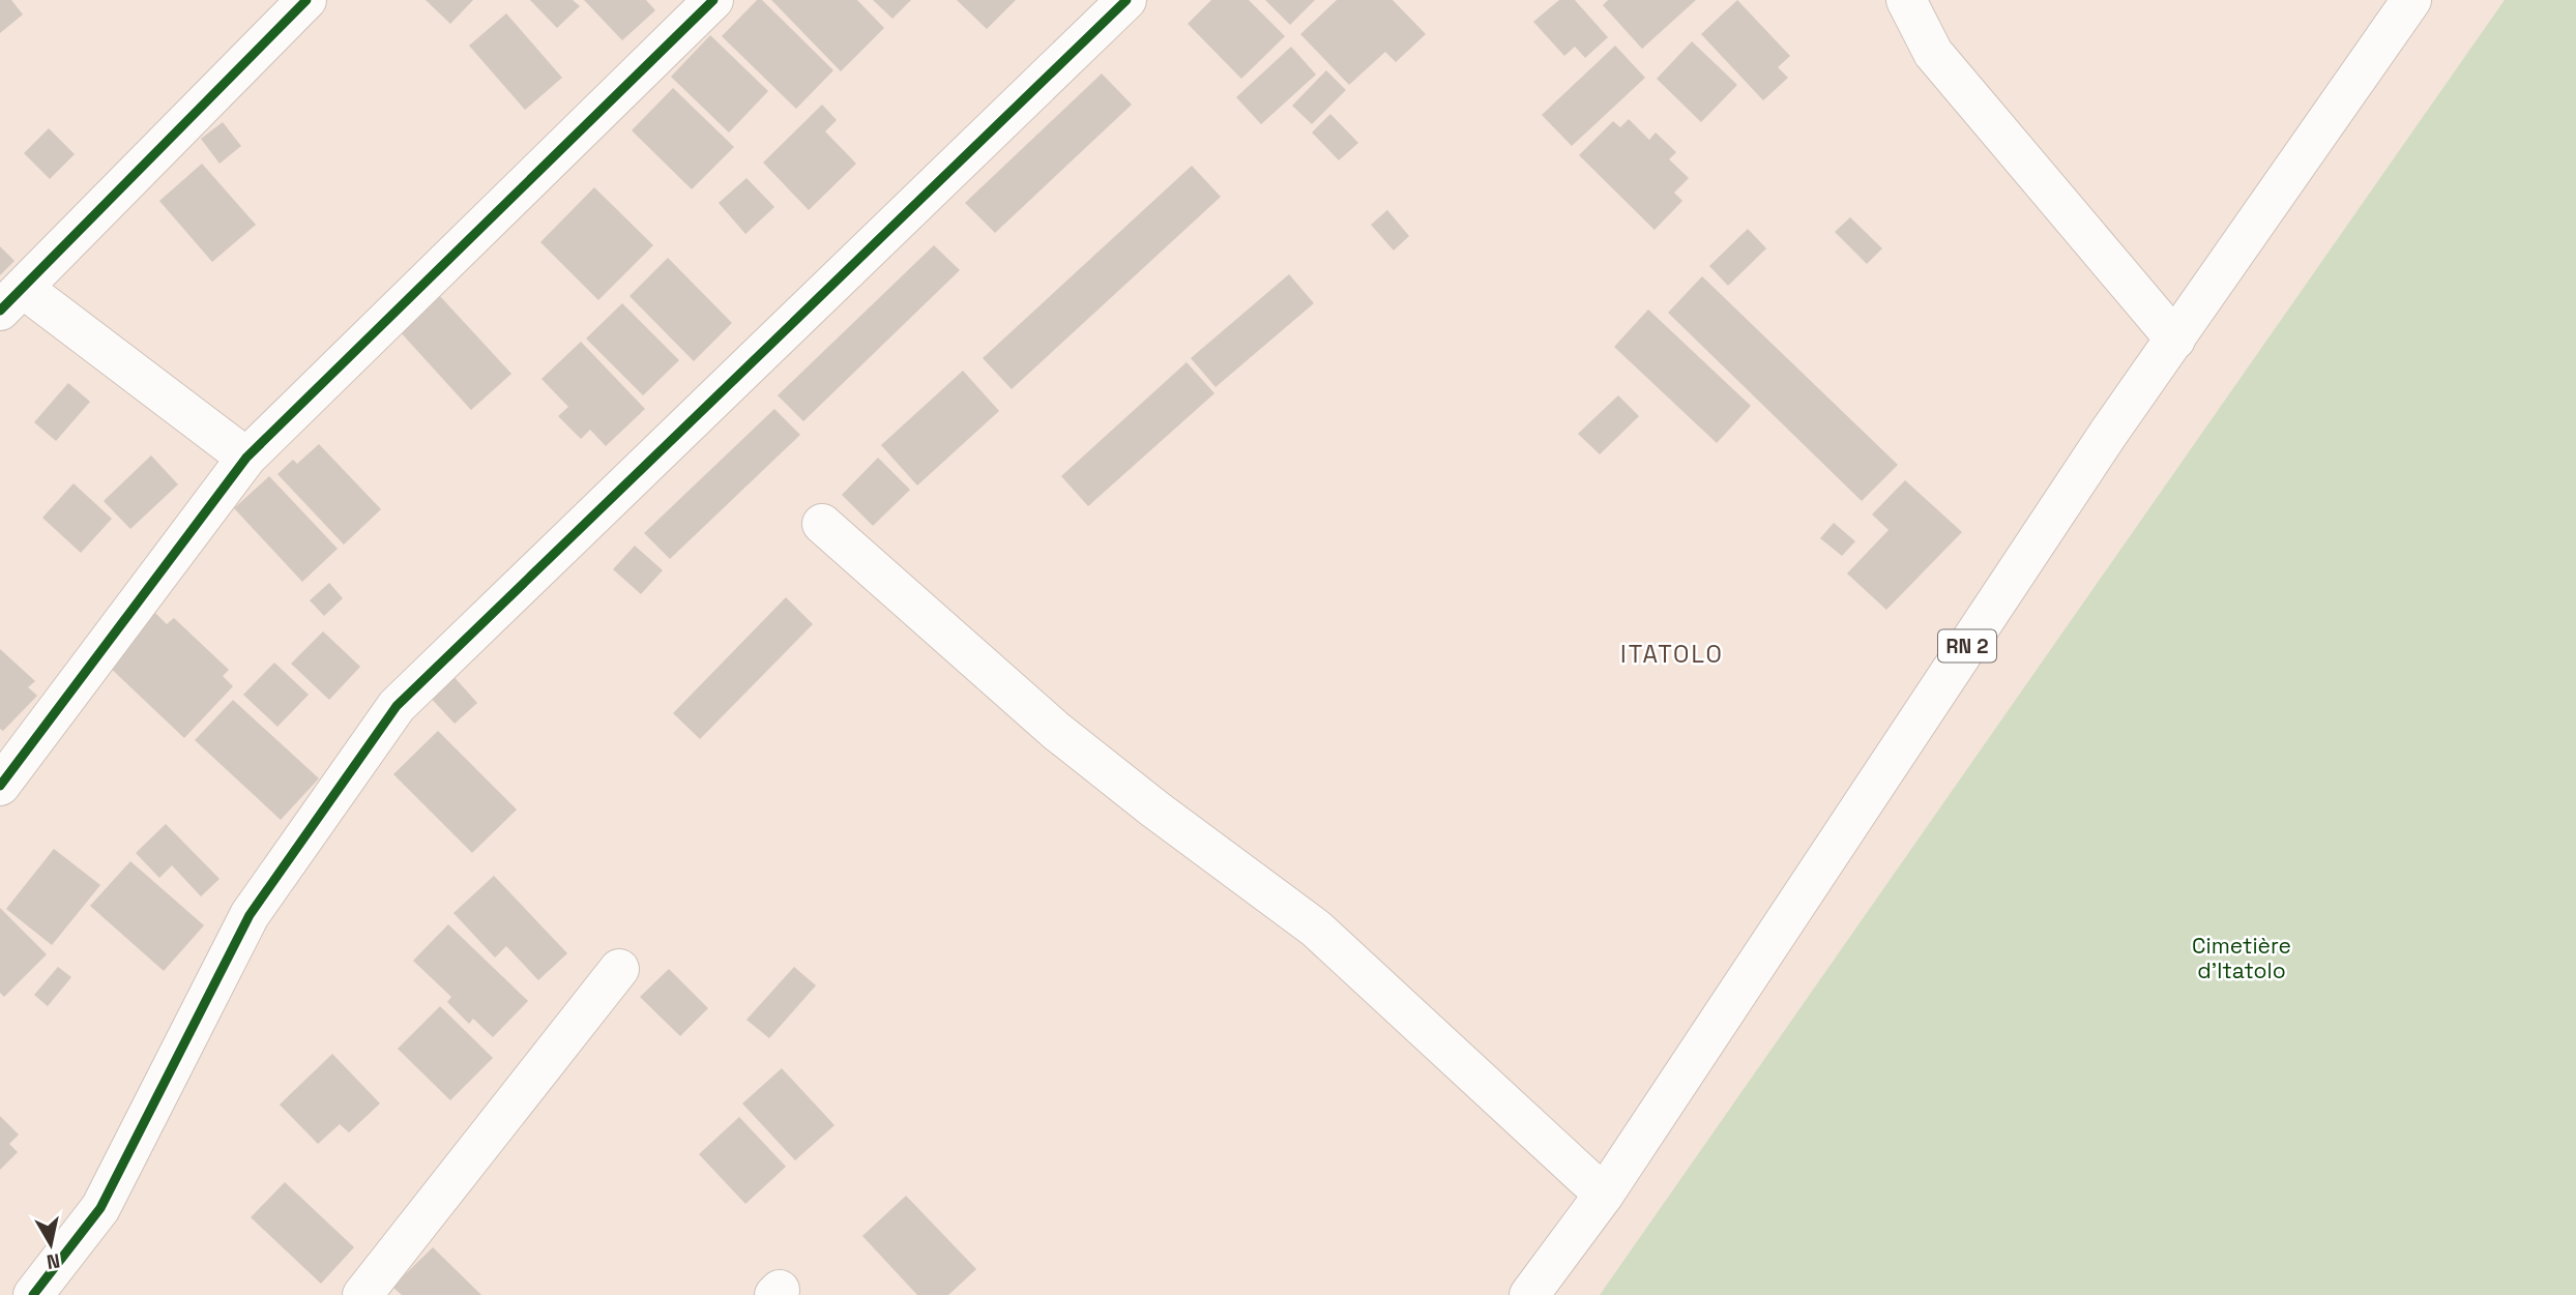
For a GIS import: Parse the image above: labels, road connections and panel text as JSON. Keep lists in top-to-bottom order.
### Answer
{
  "streets": {
    "main road": ["RN 2"]
  },
  "districts": ["ITATOLO"],
  "parks": ["Cimetière d'Itatolo"],
  "north": "bottom"
}
